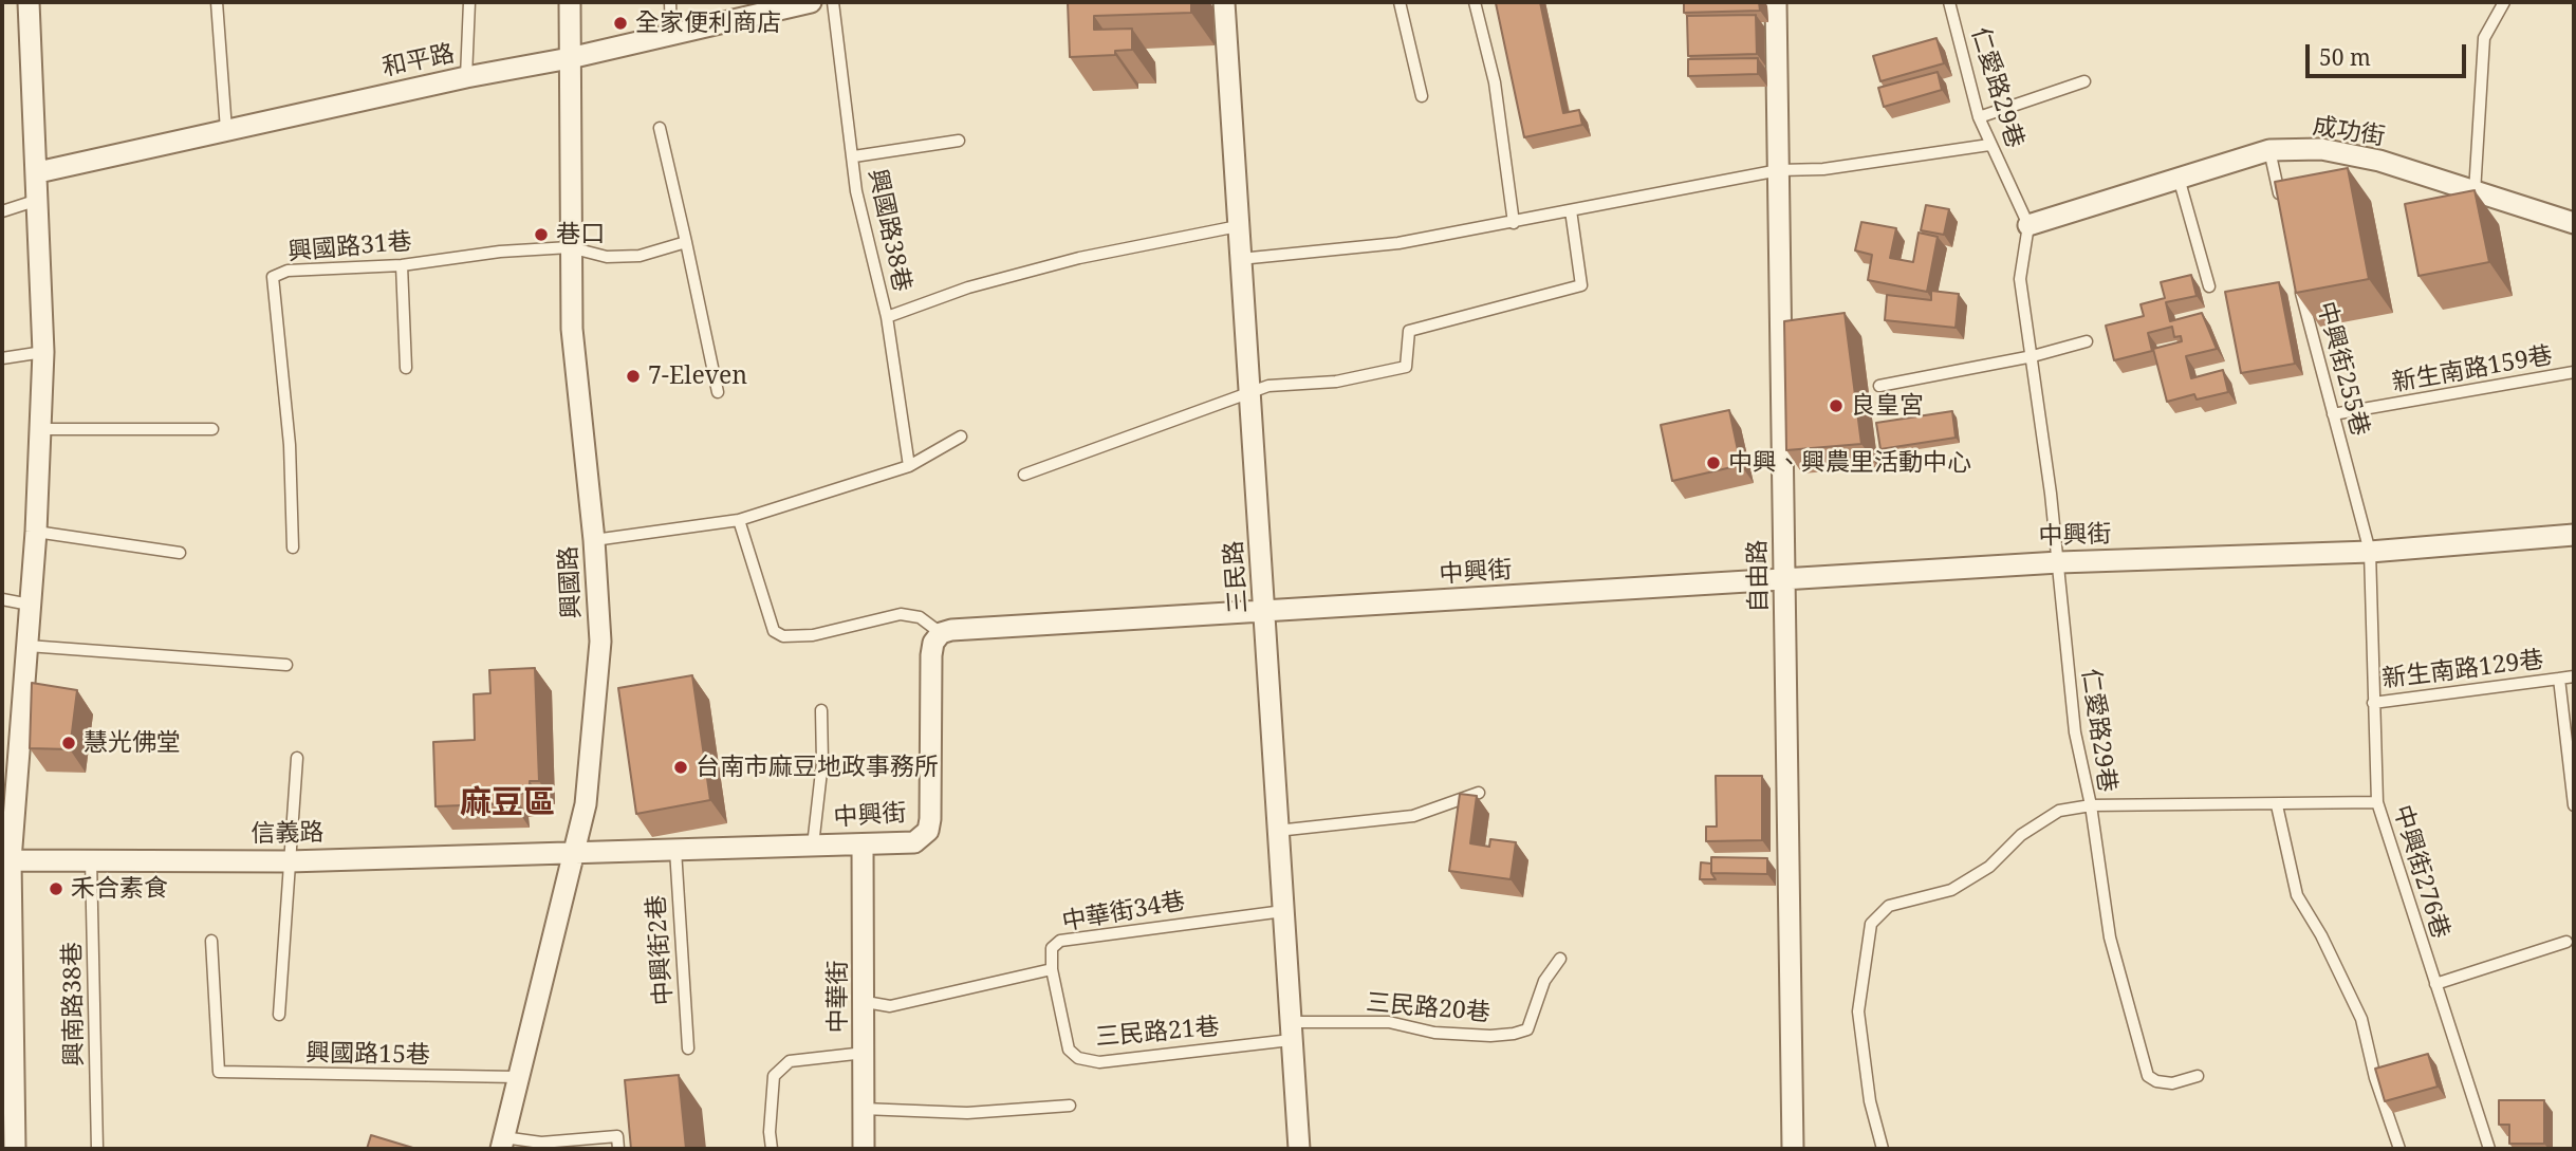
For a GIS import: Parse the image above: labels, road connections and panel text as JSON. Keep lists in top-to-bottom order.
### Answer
{
  "streets": {
    "street": [
      "和平路",
      "成功街",
      "中興街",
      "自由路",
      "三民路",
      "興國路",
      "信義路",
      "中華街"
    ],
    "lane": [
      "仁愛路29巷",
      "興國路38巷",
      "興國路31巷",
      "中興街255巷",
      "新生南路159巷",
      "新生南路129巷",
      "中興街276巷",
      "中華街34巷",
      "中興街2巷",
      "興南路38巷",
      "三民路20巷",
      "三民路21巷",
      "興國路15巷"
    ]
  },
  "crossings": [
    ["和平路", "興國路"],
    ["仁愛路29巷", "成功街"],
    ["仁愛路29巷", "中興街"],
    ["興國路31巷", "興國路"],
    ["中興街255巷", "新生南路159巷"],
    ["中興街255巷", "中興街"],
    ["中興街255巷", "中興街276巷"],
    ["中興街", "自由路"],
    ["中興街", "三民路"],
    ["中興街", "興國路"],
    ["中興街", "信義路"],
    ["中興街", "中興街276巷"],
    ["中興街", "中興街2巷"],
    ["中興街", "中華街"],
    ["三民路", "中華街34巷"],
    ["三民路", "三民路20巷"],
    ["三民路", "三民路21巷"],
    ["興國路", "信義路"],
    ["興國路", "興國路15巷"],
    ["新生南路129巷", "中興街276巷"],
    ["信義路", "興南路38巷"],
    ["中華街34巷", "中華街"],
    ["中華街34巷", "三民路21巷"],
    ["三民路20巷", "三民路21巷"]
  ],
  "districts": ["麻豆區"],
  "places": [
    "全家便利商店",
    "巷口",
    "7-Eleven",
    "良皇宮",
    "中興、興農里活動中心",
    "慧光佛堂",
    "台南市麻豆地政事務所",
    "禾合素食"
  ],
  "scale_bar": "50 m"
}
